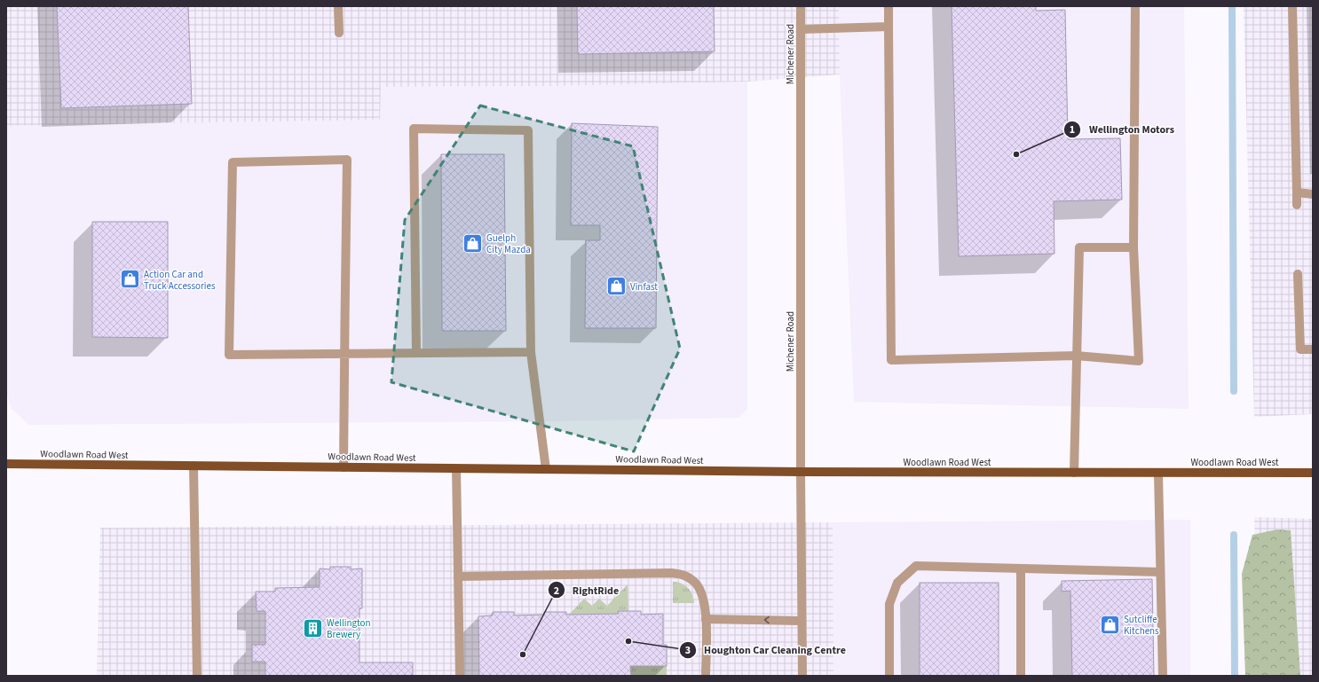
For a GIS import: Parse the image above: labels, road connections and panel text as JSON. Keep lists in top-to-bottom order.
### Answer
{
  "streets": {
    "main road": ["Woodlawn Road West"],
    "street": ["Michener Road"]
  },
  "crossings": [
    ["Michener Road", "Woodlawn Road West"]
  ],
  "places": {
    "other": ["Wellington Motors", "Houghton Car Cleaning Centre", "RightRide"],
    "shop": [
      "Guelph City Mazda",
      "Action Car and Truck Accessories",
      "Vinfast",
      "Sutcliffe Kitchens"
    ],
    "building": ["Wellington Brewery"]
  }
}
